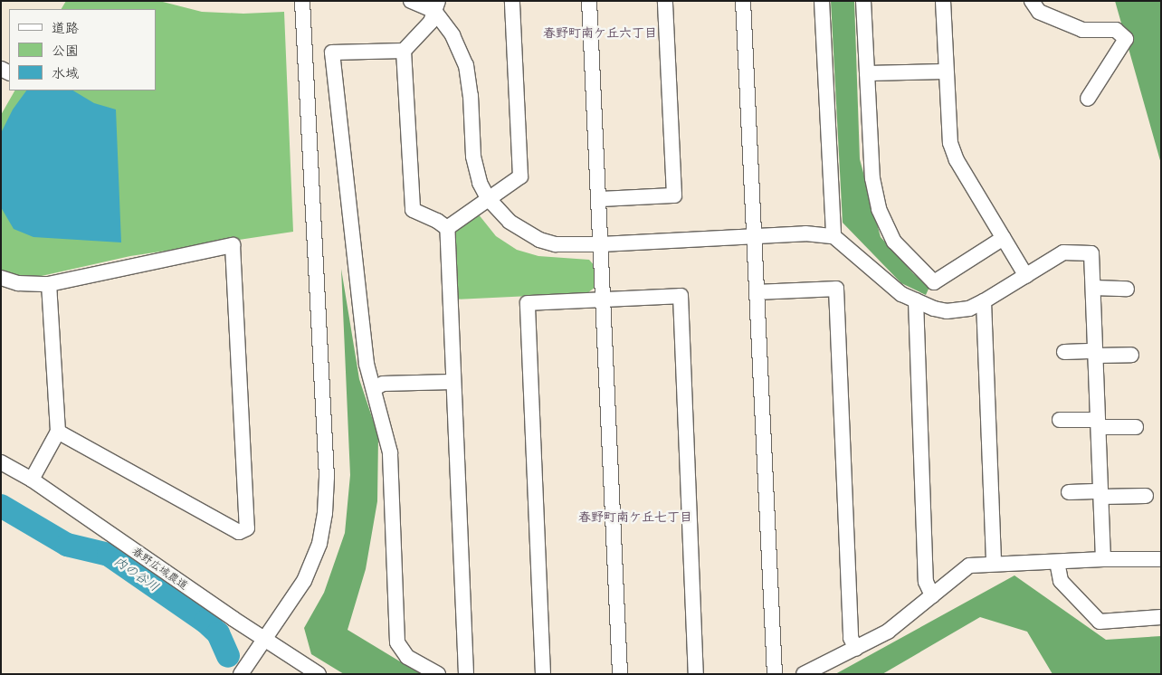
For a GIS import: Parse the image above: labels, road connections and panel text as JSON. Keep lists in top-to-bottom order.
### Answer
{
  "streets": {
    "street": ["春野広域農道"]
  },
  "districts": ["春野町南ケ丘六丁目", "春野町南ケ丘七丁目"],
  "water": ["内の谷川"],
  "legend": ["道路", "公園", "水域"]
}
